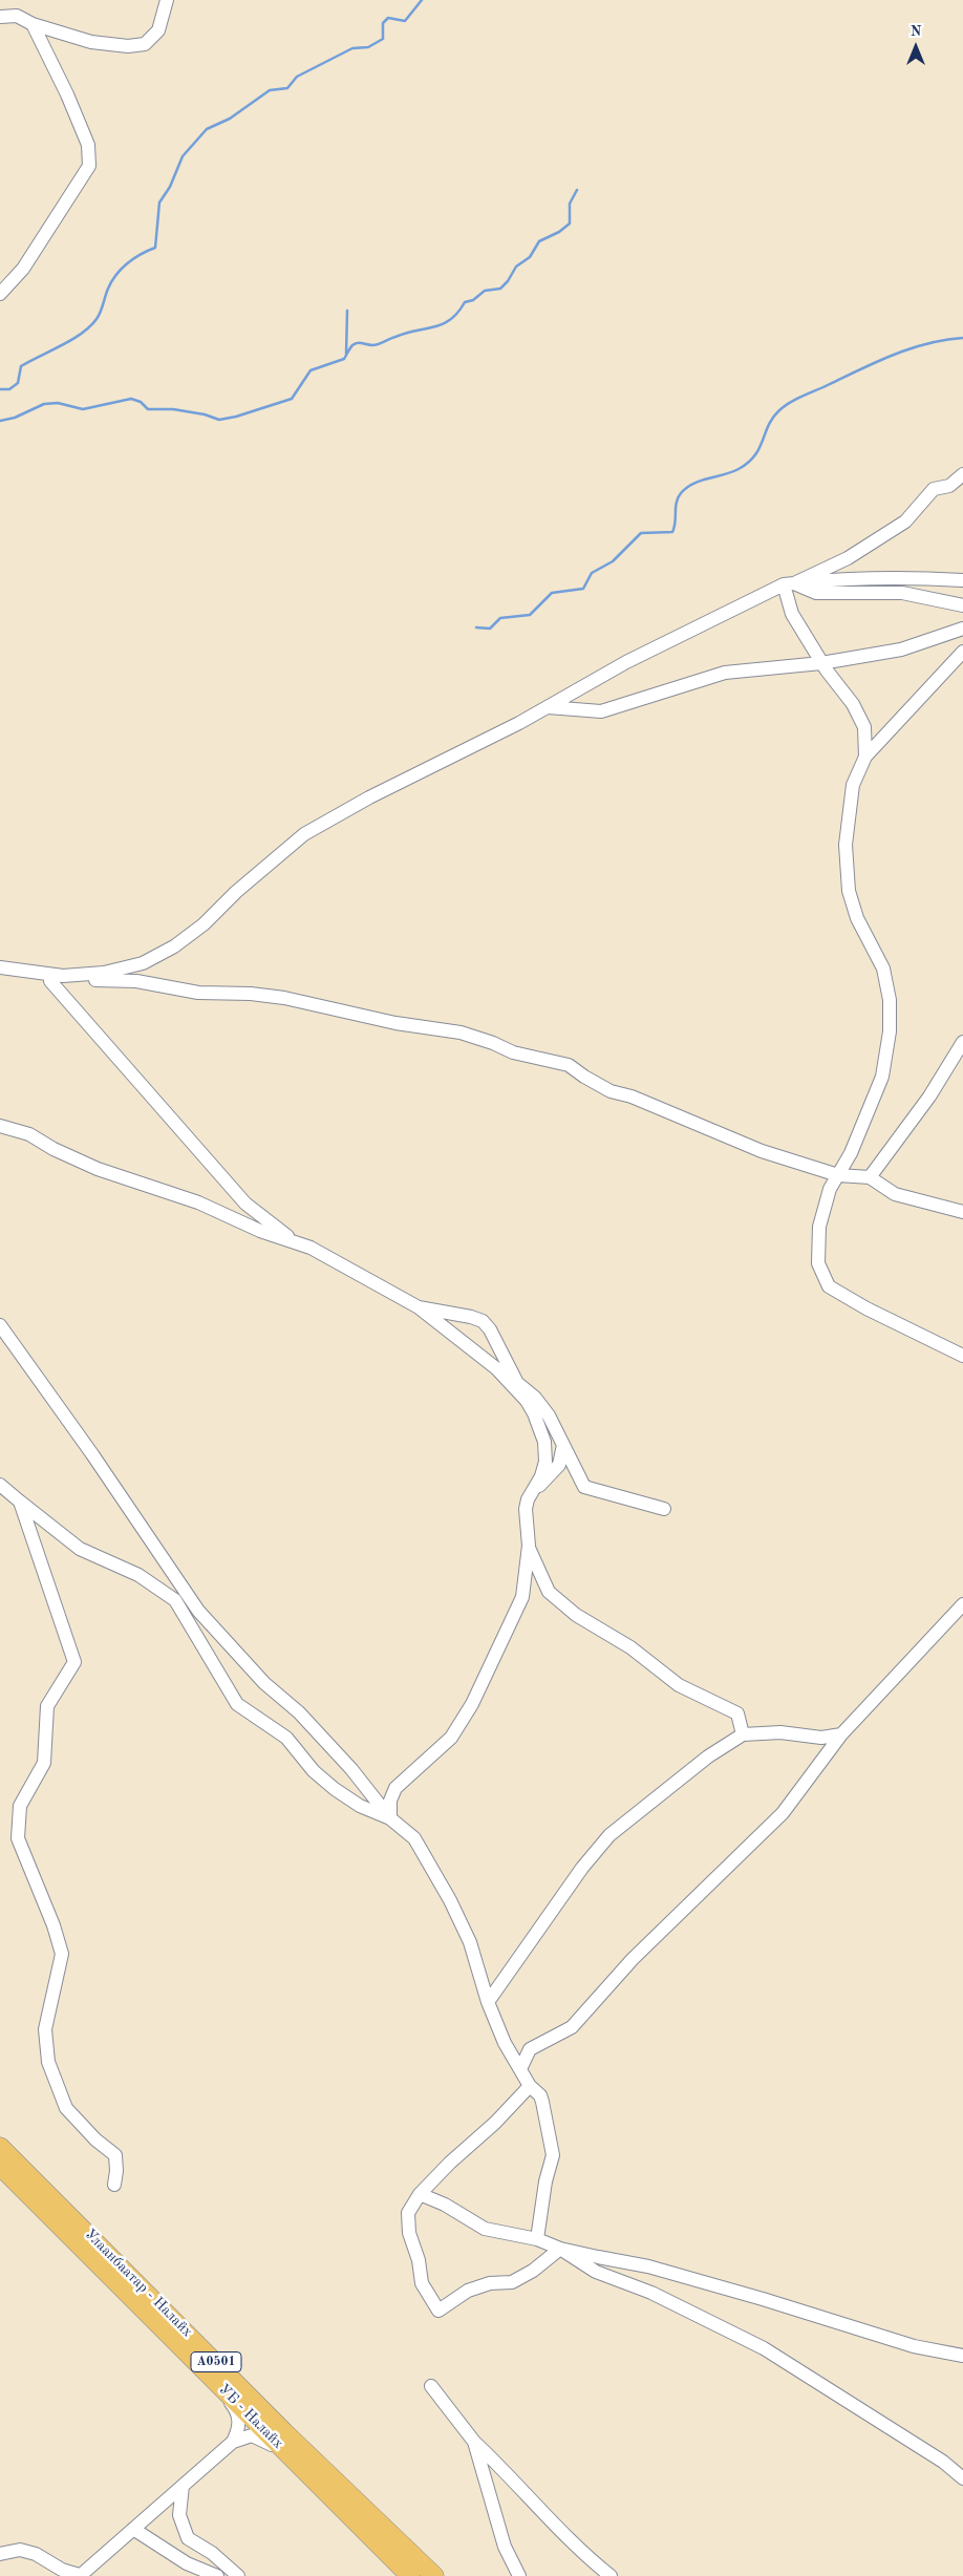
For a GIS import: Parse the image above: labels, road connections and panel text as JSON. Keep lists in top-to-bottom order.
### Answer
{
  "streets": {
    "highway": ["Улаанбаатар - Налайх", "A0501", "УБ - Налайх"]
  },
  "crossings": [
    ["Улаанбаатар - Налайх", "УБ - Налайх"]
  ],
  "north": "top"
}
